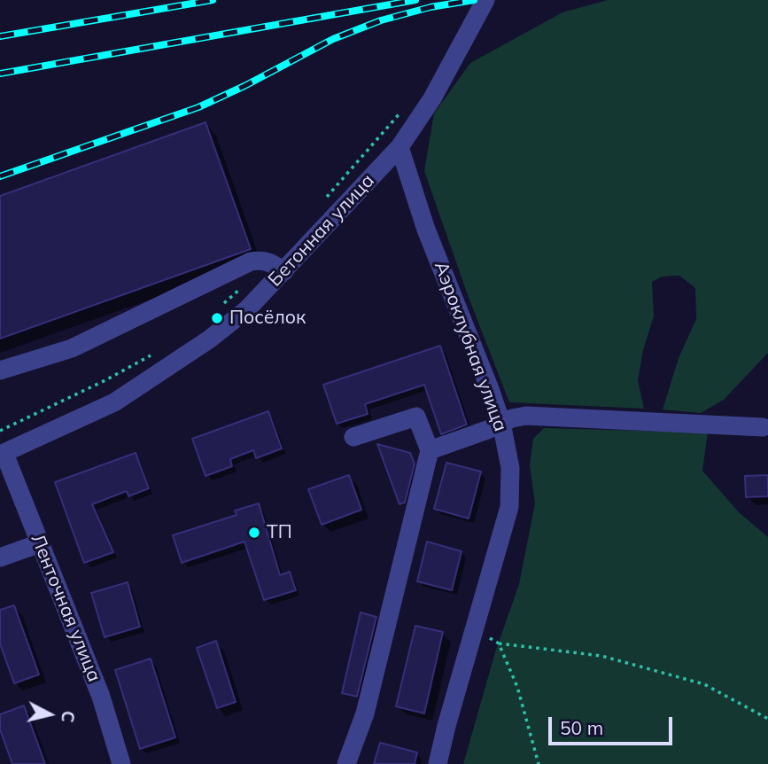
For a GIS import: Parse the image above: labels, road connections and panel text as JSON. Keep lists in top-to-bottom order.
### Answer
{
  "streets": {
    "street": ["Бетонная улица", "Аэроклубная улица", "Ленточная улица"]
  },
  "crossings": [
    ["Бетонная улица", "Аэроклубная улица"],
    ["Бетонная улица", "Ленточная улица"]
  ],
  "places": ["Посёлок", "ТП"],
  "scale_bar": "50 m",
  "north": "right"
}
